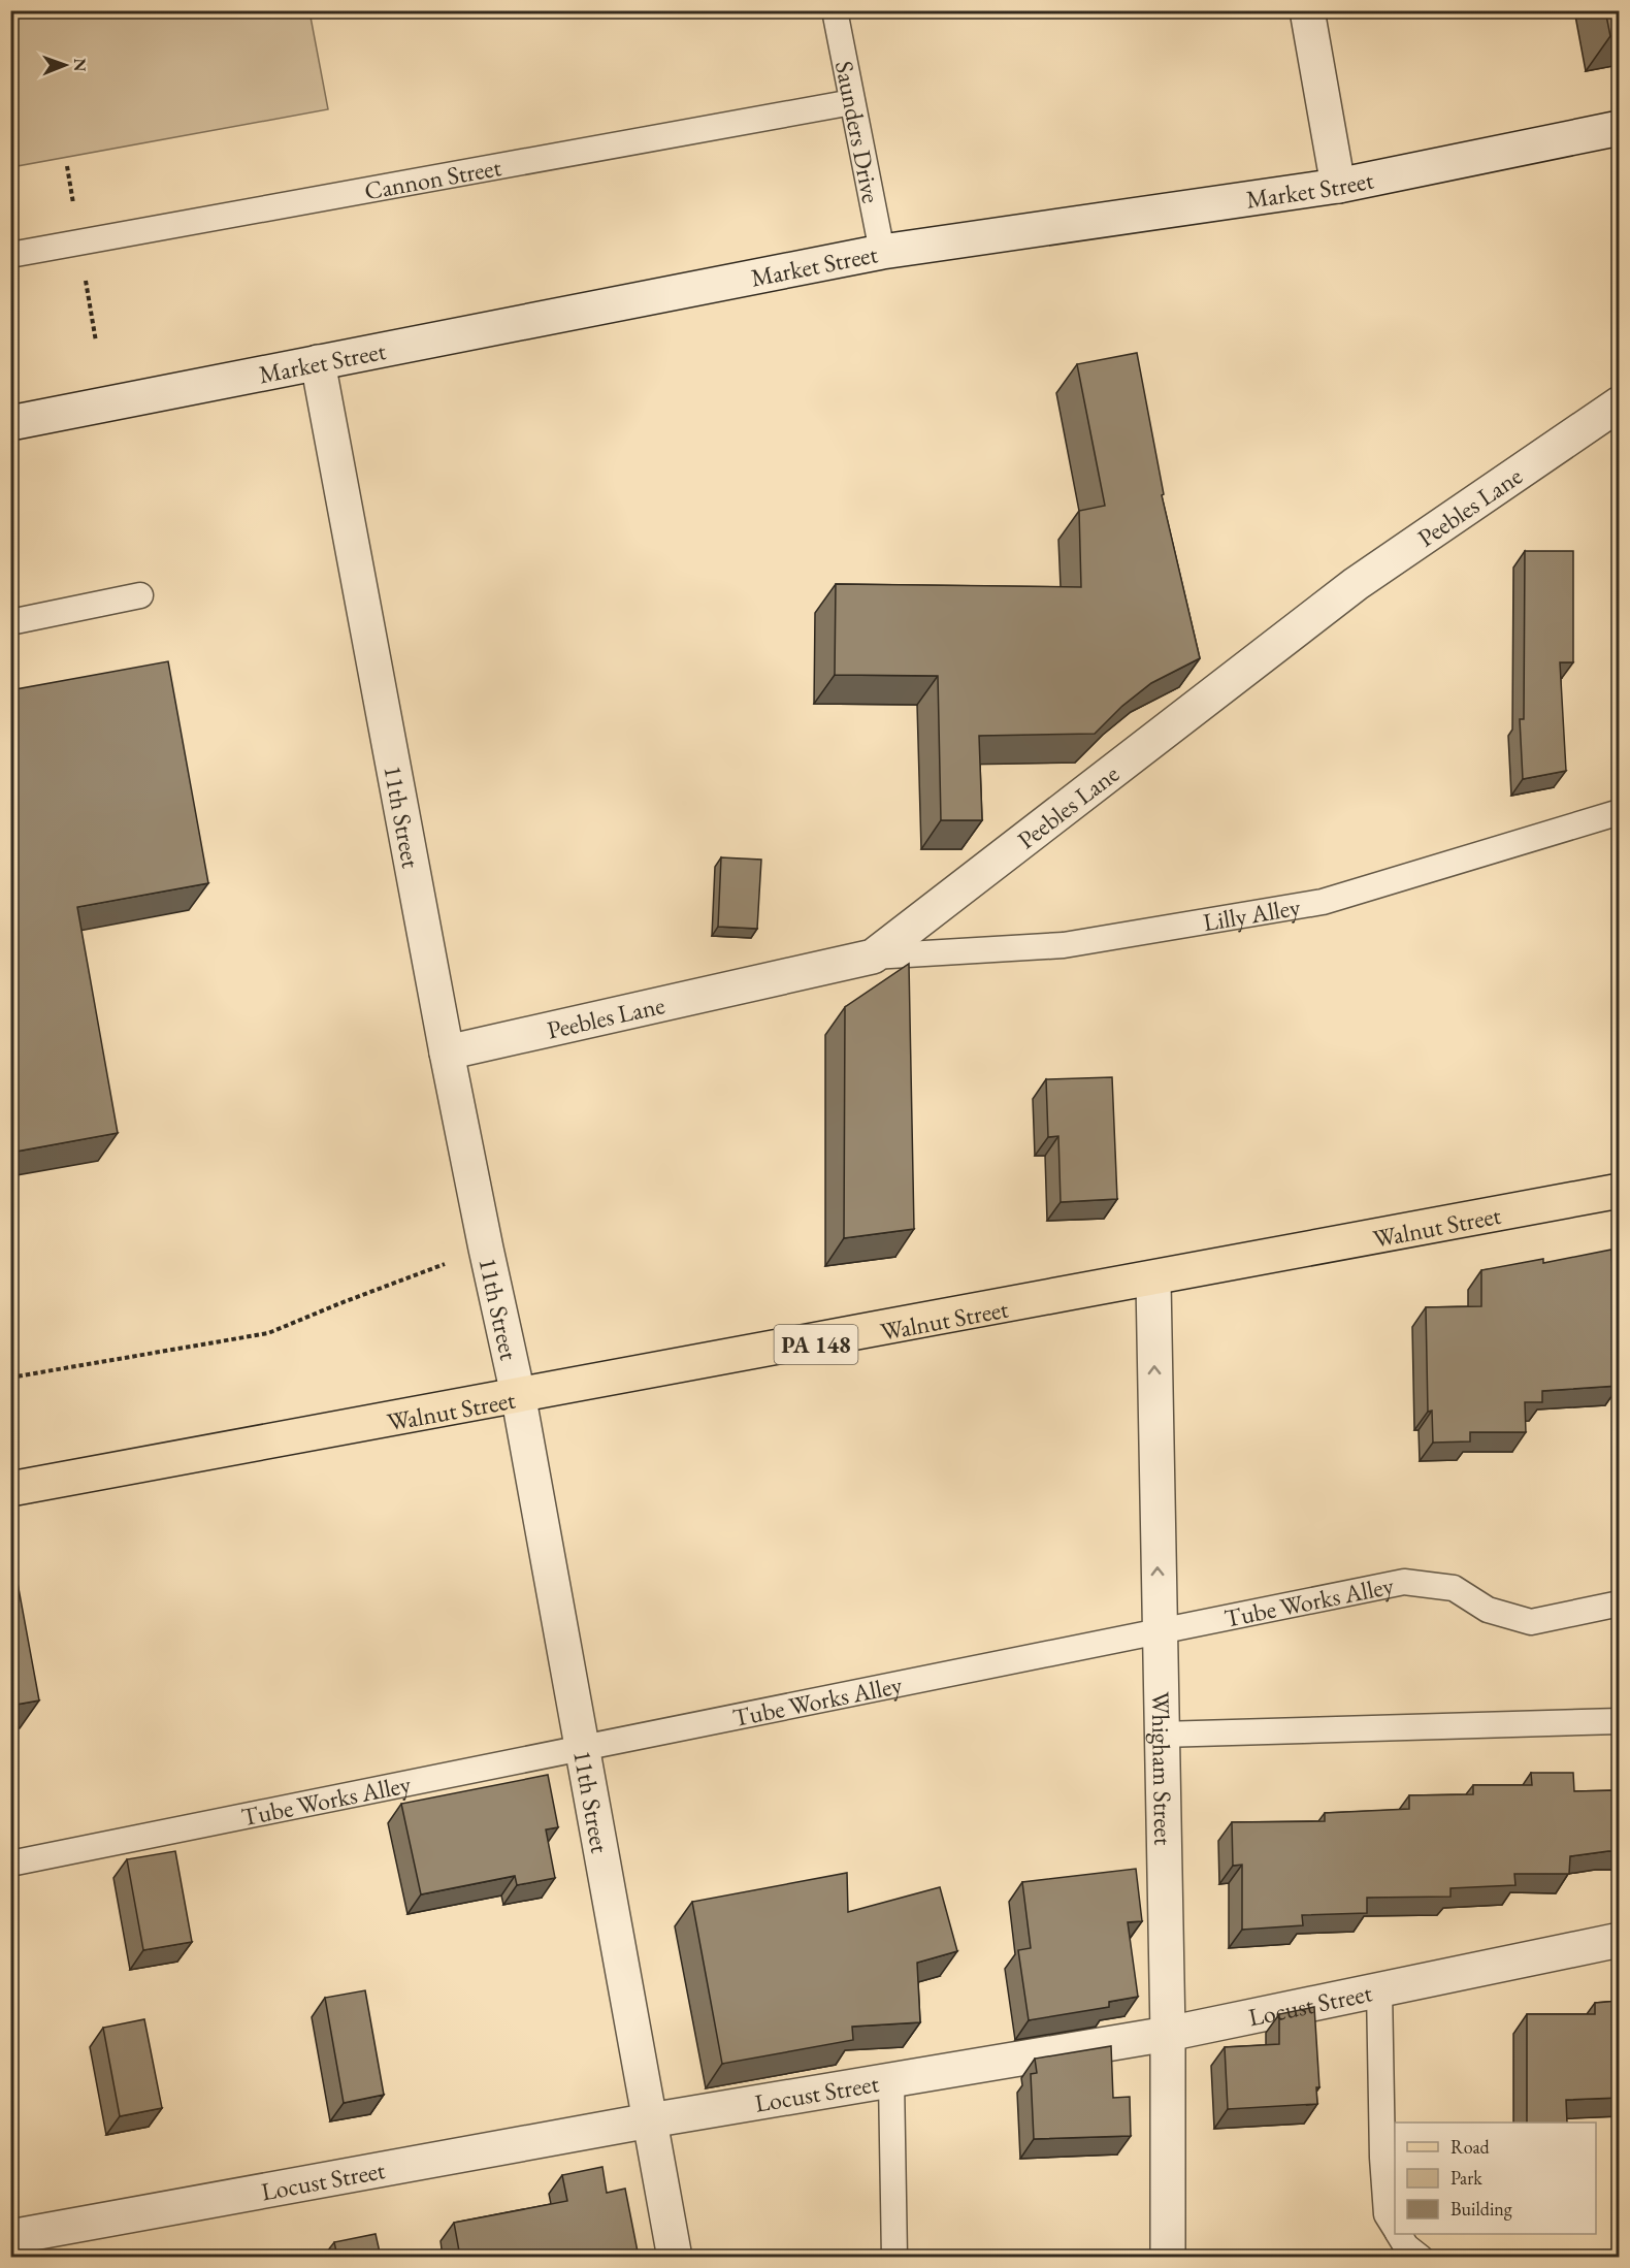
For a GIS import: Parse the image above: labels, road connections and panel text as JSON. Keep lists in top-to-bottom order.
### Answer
{
  "streets": {
    "main road": ["Walnut Street", "PA 148"],
    "street": [
      "Market Street",
      "Peebles Lane",
      "11th Street",
      "Whigham Street",
      "Locust Street"
    ],
    "lane": [
      "Saunders Drive",
      "Cannon Street",
      "Lilly Alley",
      "Tube Works Alley"
    ]
  },
  "crossings": [
    ["Saunders Drive", "Cannon Street"],
    ["Saunders Drive", "Market Street"],
    ["Market Street", "11th Street"],
    ["Peebles Lane", "11th Street"],
    ["Peebles Lane", "Lilly Alley"],
    ["11th Street", "Walnut Street"],
    ["11th Street", "Tube Works Alley"],
    ["11th Street", "Locust Street"],
    ["Walnut Street", "Whigham Street"],
    ["Tube Works Alley", "Whigham Street"],
    ["Whigham Street", "Locust Street"]
  ],
  "one_way": ["Whigham Street"],
  "legend": ["Road", "Park", "Building"],
  "north": "right"
}
